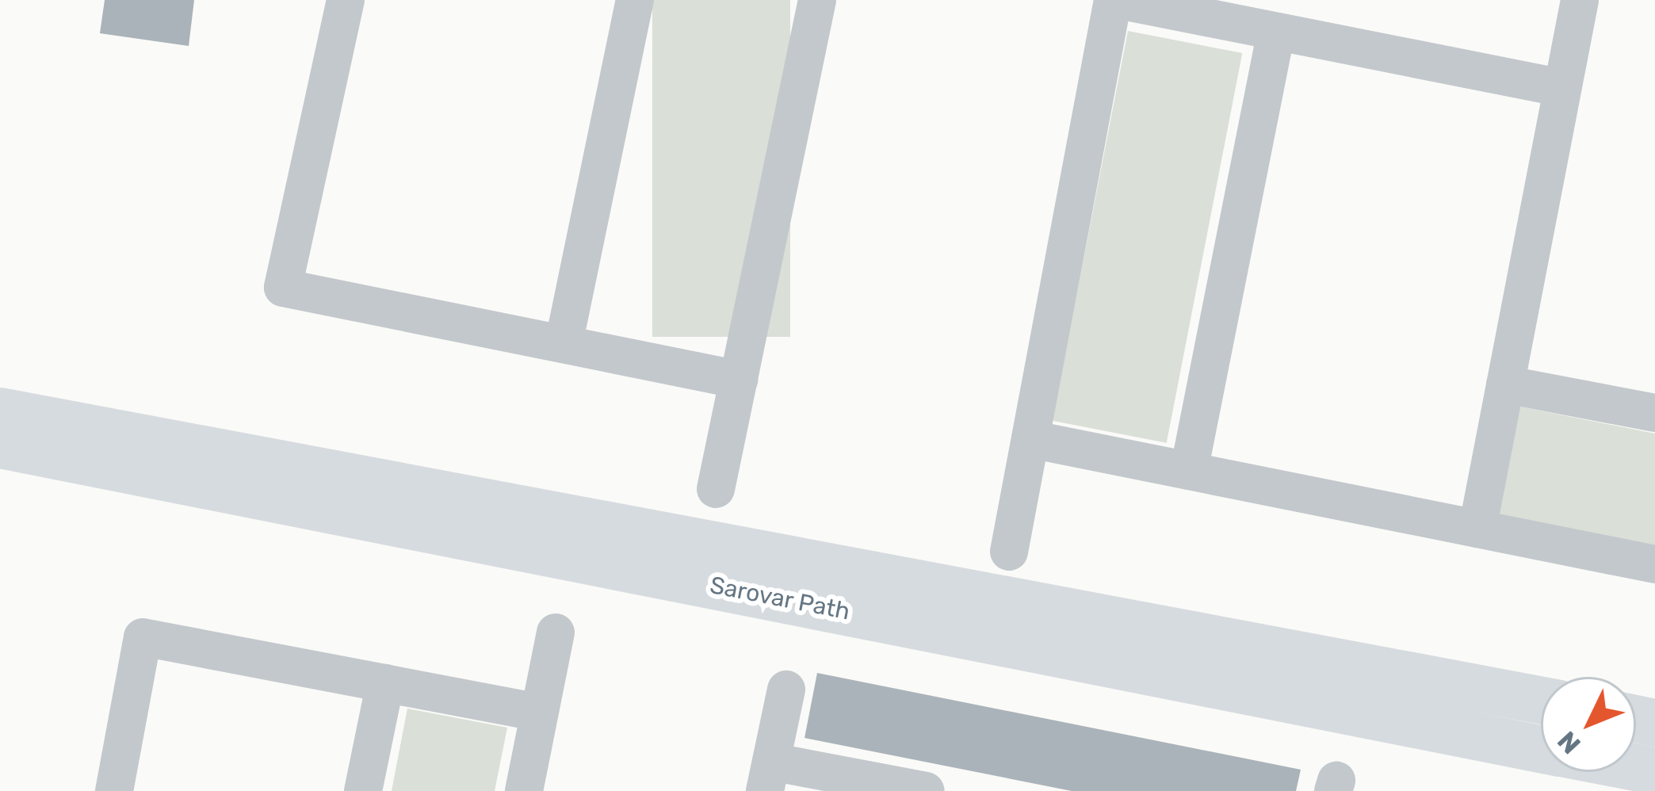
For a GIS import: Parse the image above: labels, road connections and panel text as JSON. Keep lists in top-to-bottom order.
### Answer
{
  "streets": {
    "main road": ["Sarovar Path"]
  },
  "north": "bottom left"
}
